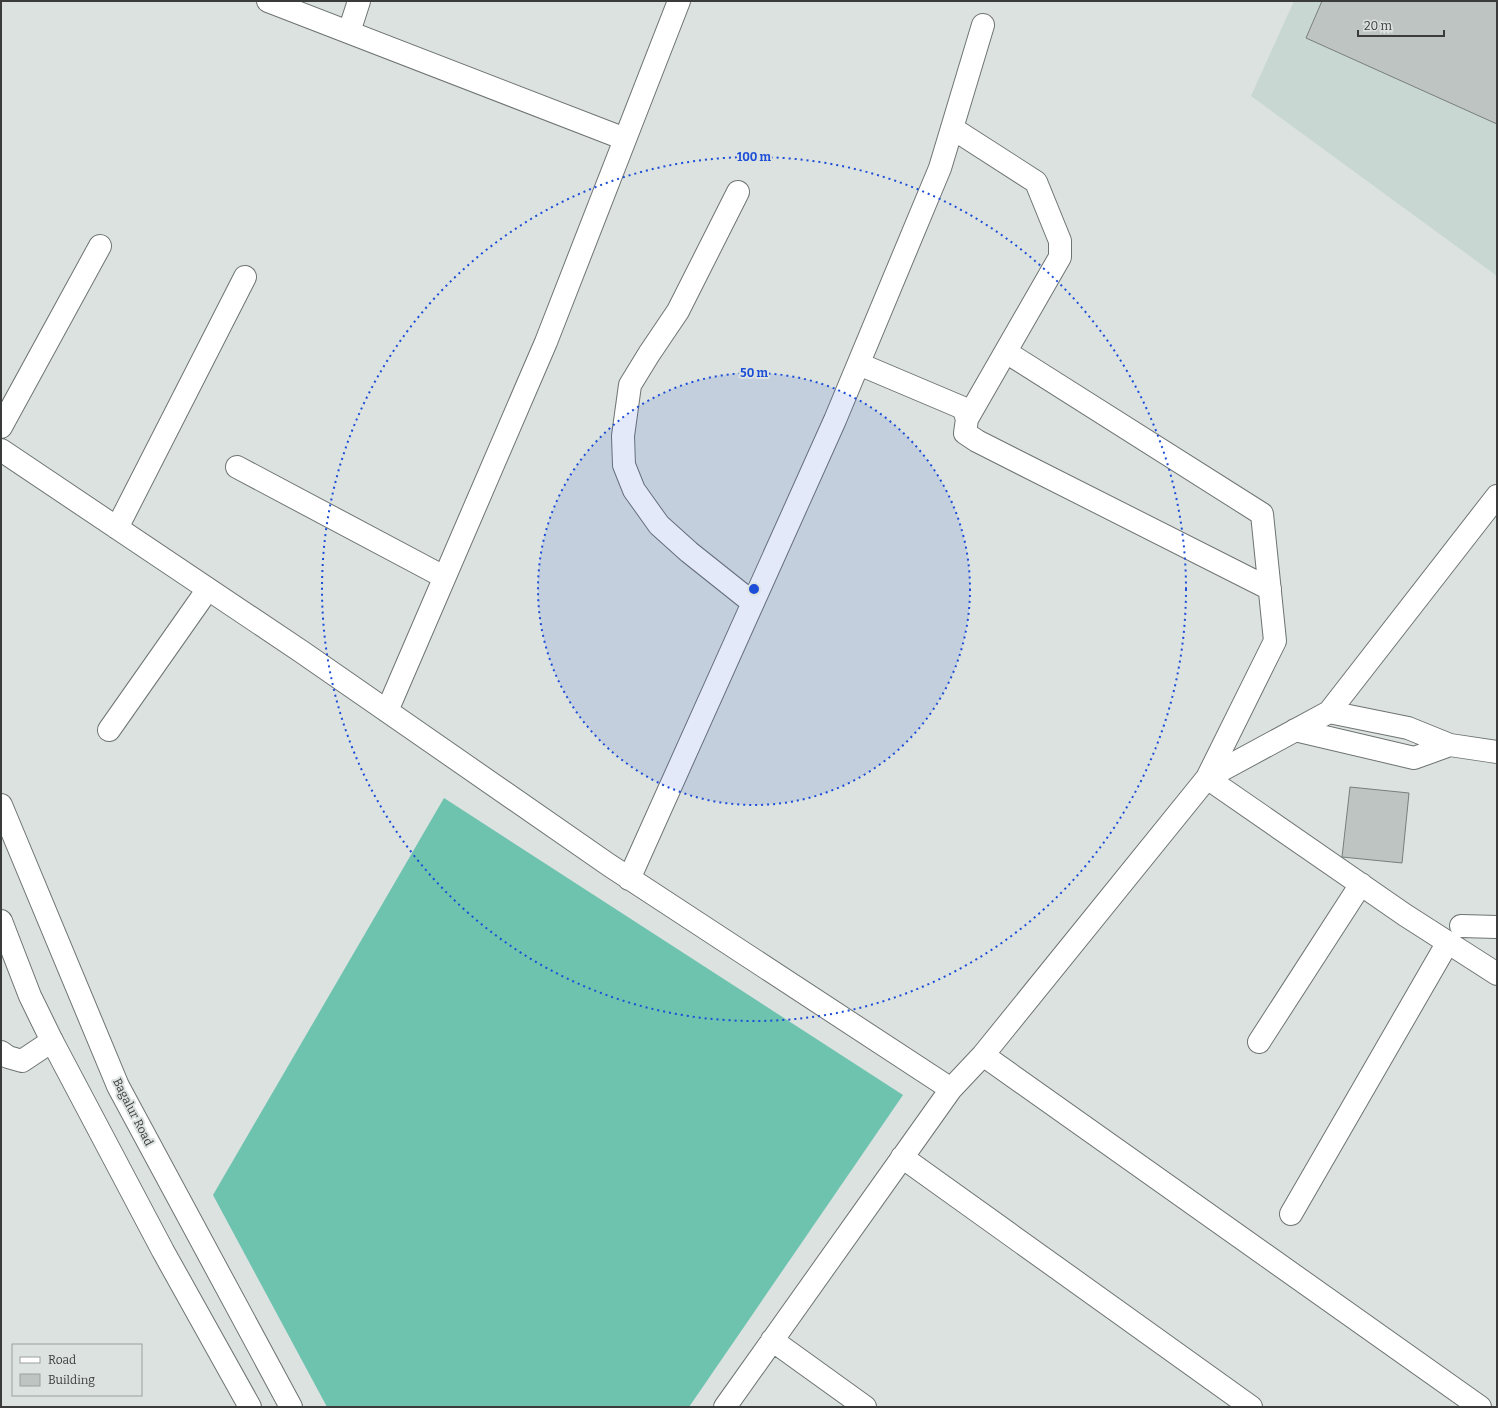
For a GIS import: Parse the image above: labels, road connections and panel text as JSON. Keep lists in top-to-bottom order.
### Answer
{
  "streets": {
    "street": ["Bagalur Road"]
  },
  "legend": ["Road", "Building"],
  "scale_bar": "20 m",
  "rings": ["100 m", "50 m"]
}
